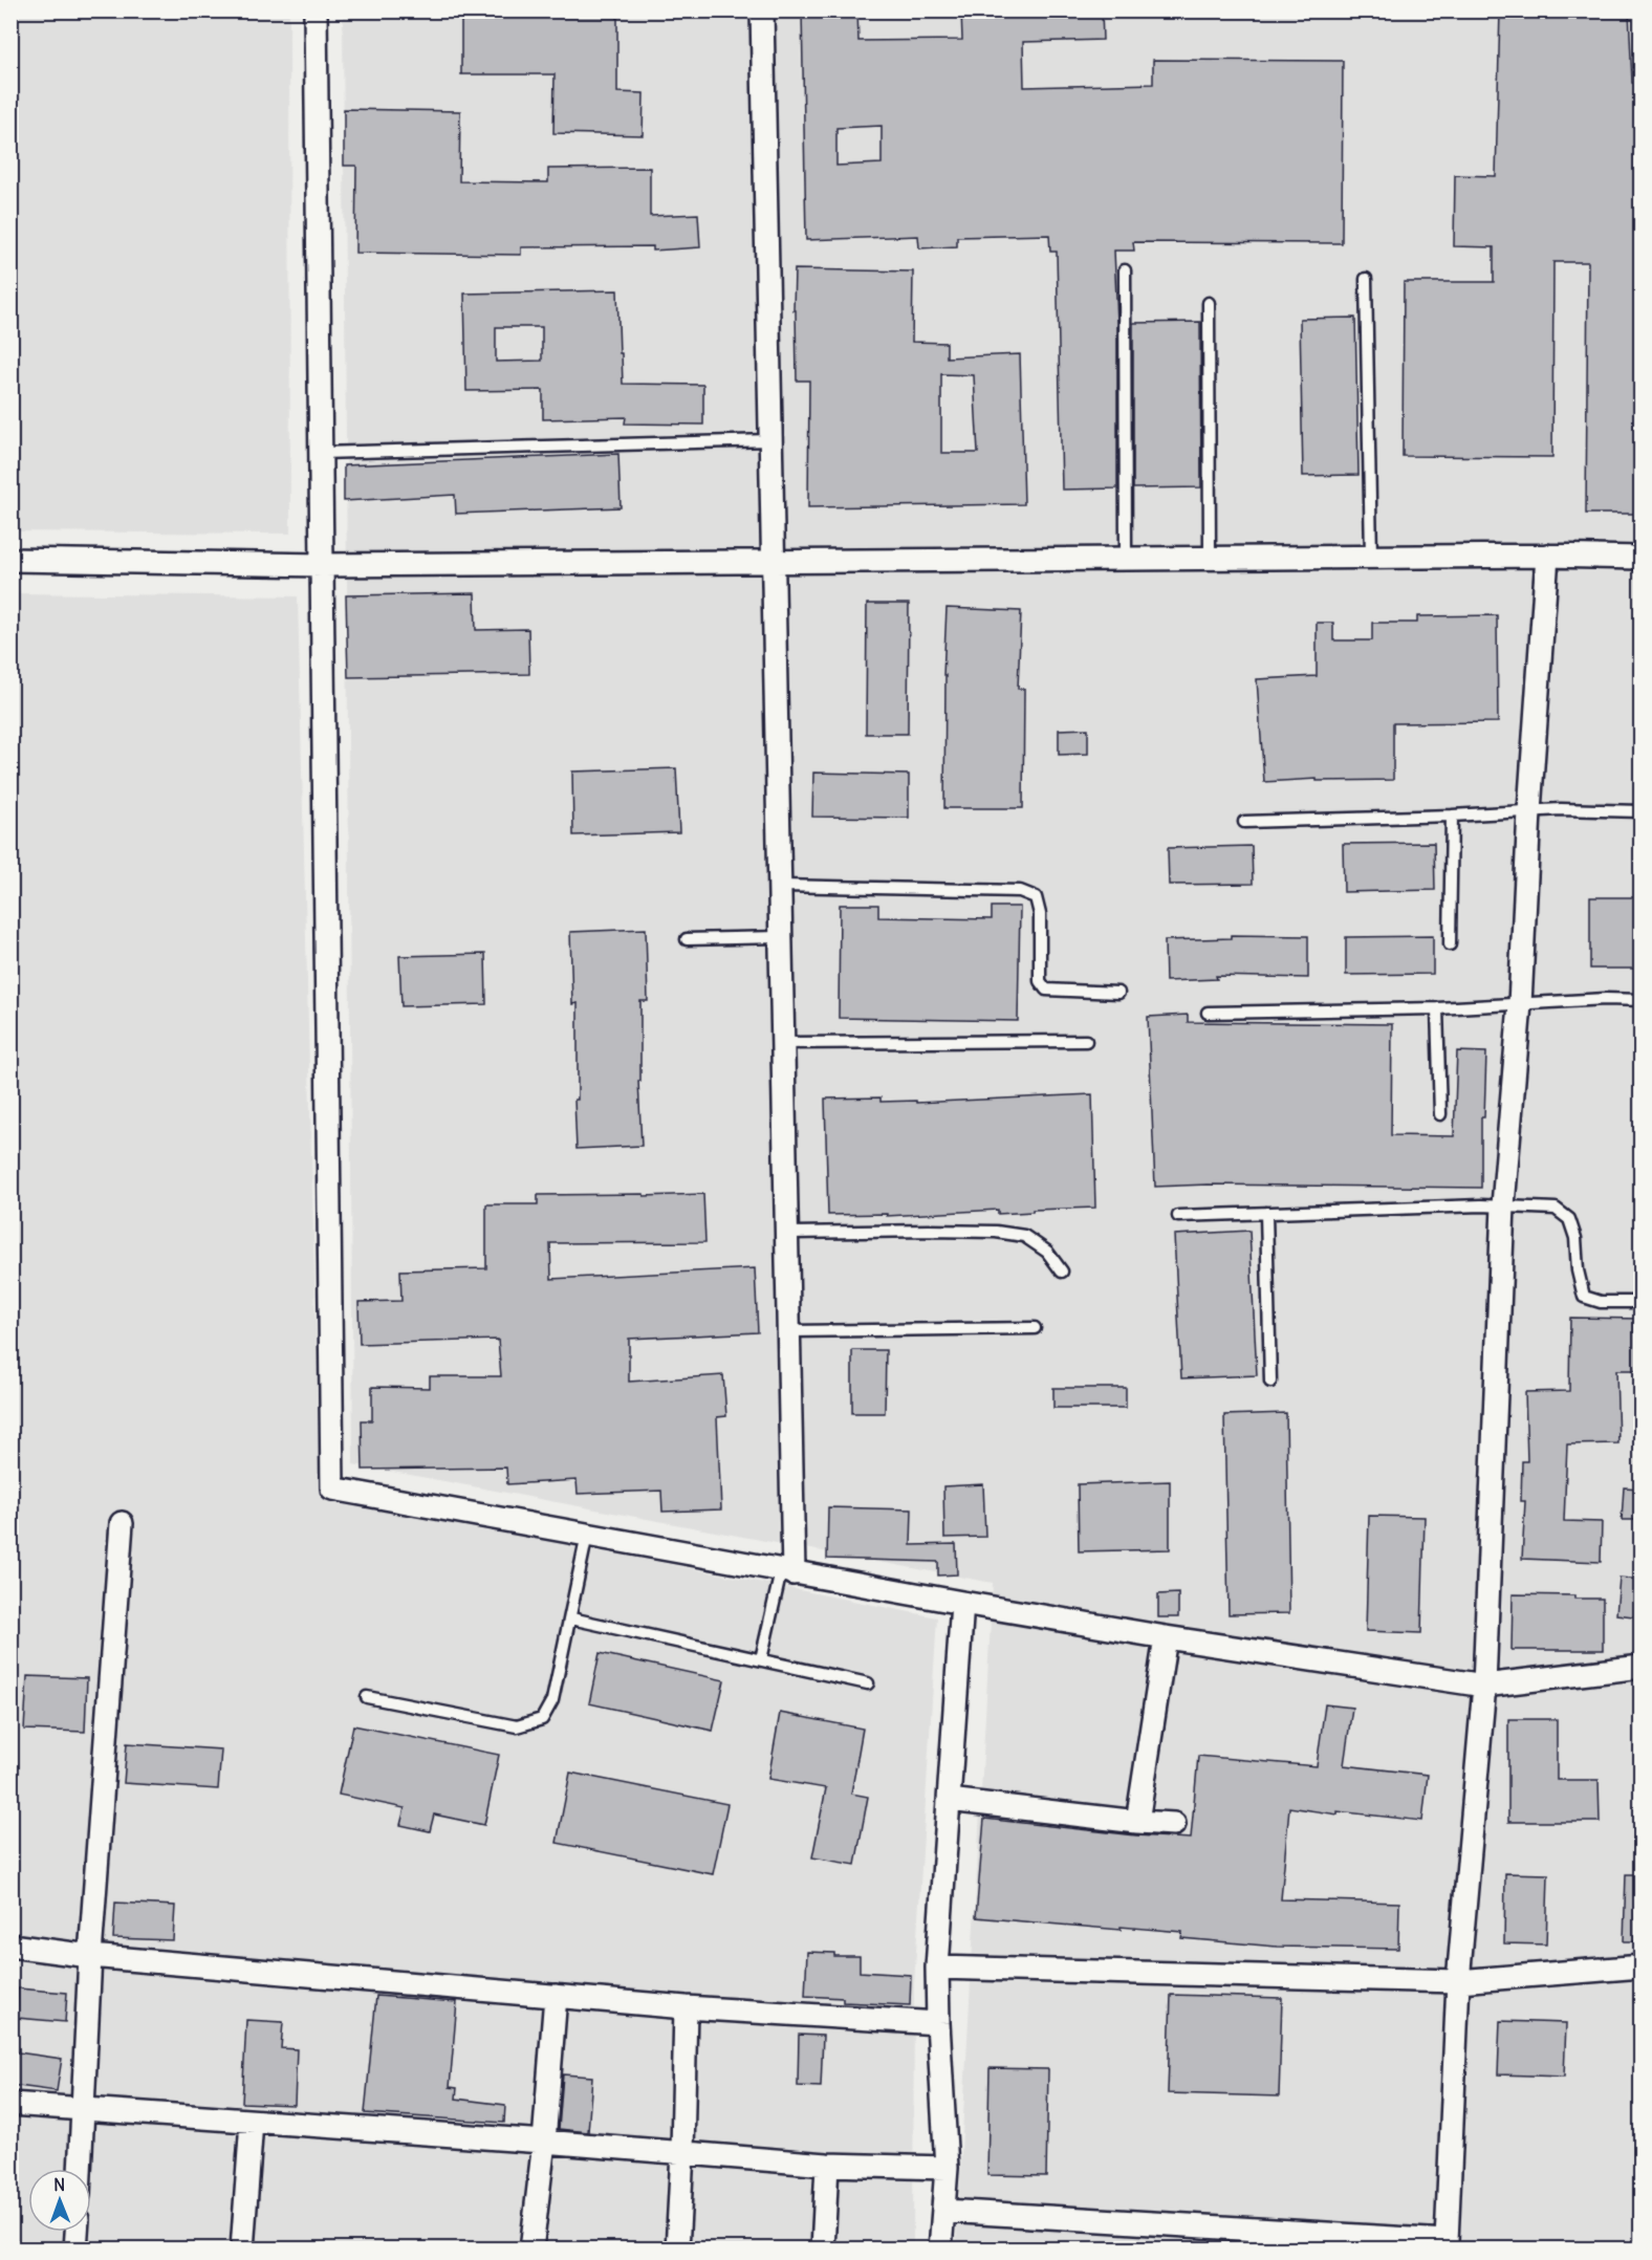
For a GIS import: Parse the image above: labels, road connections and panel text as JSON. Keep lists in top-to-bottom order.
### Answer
{
  "north": "top"
}
